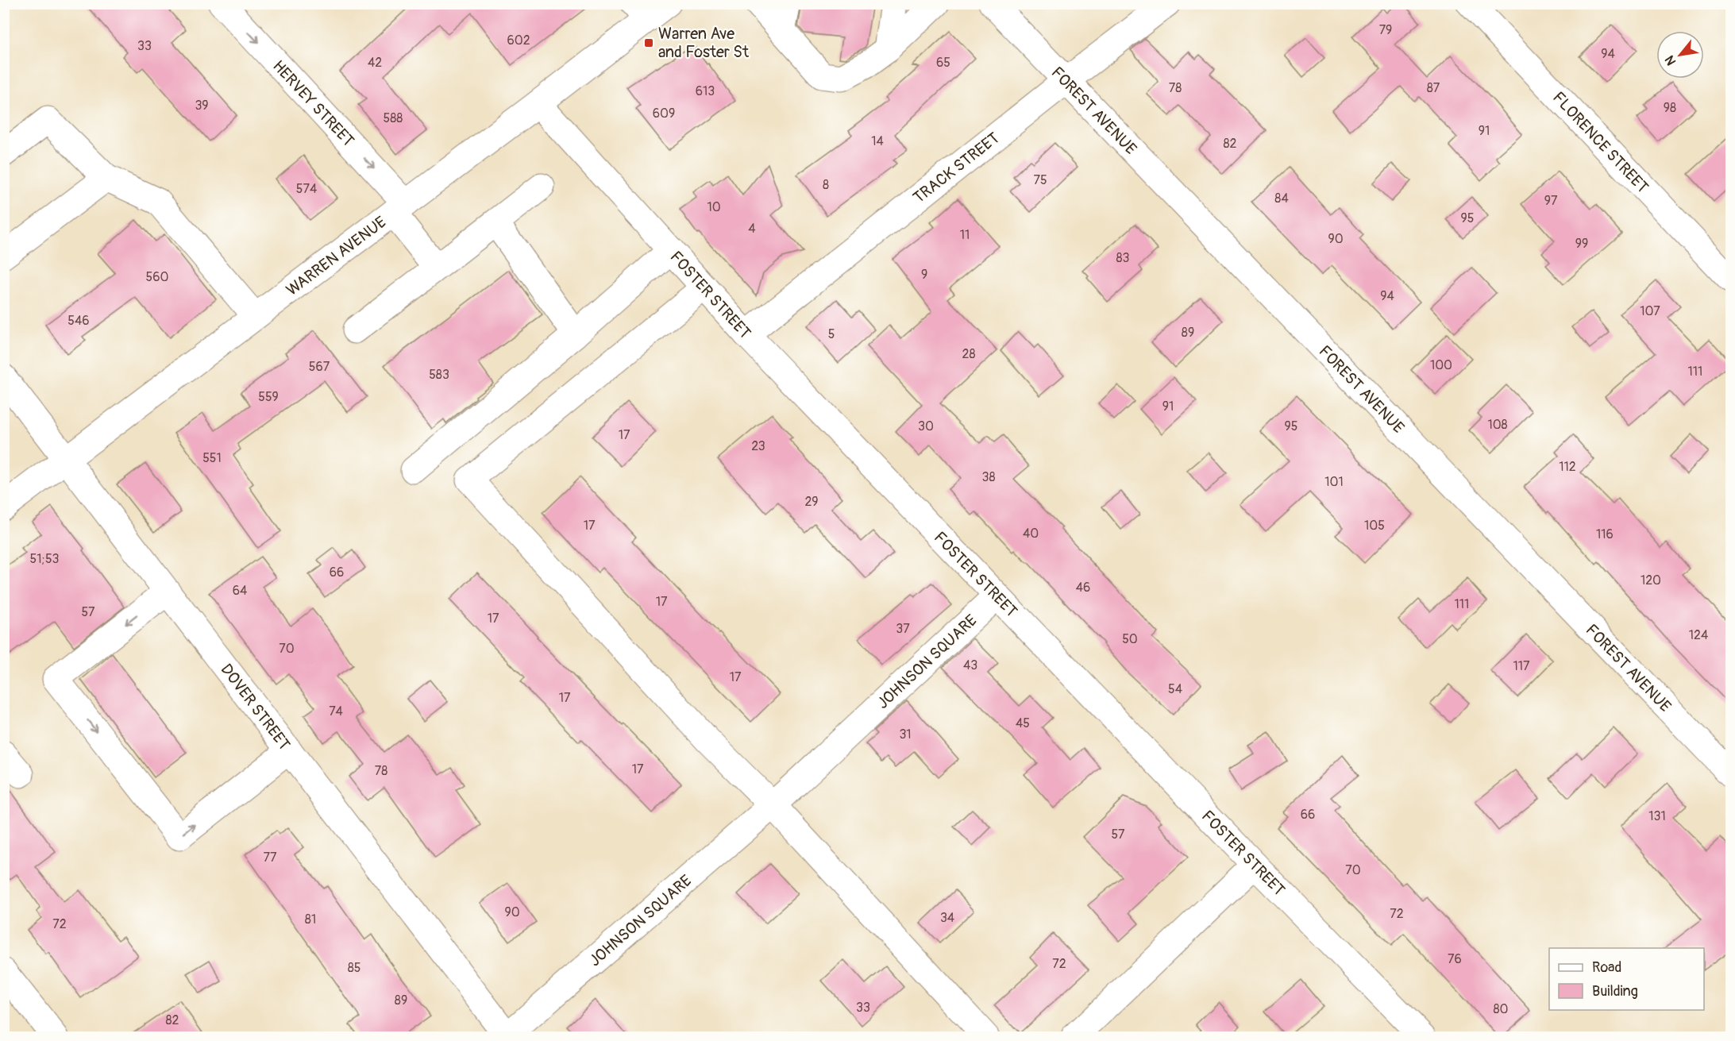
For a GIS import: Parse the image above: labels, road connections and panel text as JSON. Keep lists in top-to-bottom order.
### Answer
{
  "streets": {
    "street": [
      "HERVEY STREET",
      "FOREST AVENUE",
      "FLORENCE STREET",
      "TRACK STREET",
      "WARREN AVENUE",
      "FOSTER STREET",
      "JOHNSON SQUARE",
      "DOVER STREET"
    ]
  },
  "crossings": [
    ["HERVEY STREET", "WARREN AVENUE"],
    ["FOREST AVENUE", "TRACK STREET"],
    ["TRACK STREET", "FOSTER STREET"],
    ["WARREN AVENUE", "FOSTER STREET"],
    ["WARREN AVENUE", "DOVER STREET"],
    ["FOSTER STREET", "JOHNSON SQUARE"],
    ["JOHNSON SQUARE", "DOVER STREET"]
  ],
  "places": {
    "transit": ["Warren Ave and Foster St"]
  },
  "house_numbers": [
    "79",
    "602",
    "33",
    "94",
    "42",
    "65",
    "78",
    "87",
    "613",
    "39",
    "98",
    "609",
    "588",
    "91",
    "14",
    "82",
    "75",
    "8",
    "574",
    "84",
    "97",
    "10",
    "95",
    "4",
    "11",
    "90",
    "99",
    "83",
    "9",
    "560",
    "94",
    "107",
    "546",
    "89",
    "5",
    "28",
    "100",
    "567",
    "111",
    "583",
    "559",
    "91",
    "108",
    "30",
    "95",
    "17",
    "23",
    "551",
    "112",
    "38",
    "101",
    "29",
    "17",
    "105",
    "40",
    "116",
    "51;53",
    "66",
    "120",
    "46",
    "64",
    "17",
    "111",
    "57",
    "17",
    "37",
    "124",
    "50",
    "70",
    "43",
    "117",
    "17",
    "54",
    "17",
    "74",
    "45",
    "31",
    "17",
    "78",
    "66",
    "131",
    "57",
    "77",
    "70",
    "90",
    "72",
    "34",
    "81",
    "72",
    "76",
    "72",
    "85",
    "89",
    "33",
    "80",
    "82"
  ],
  "legend": ["Road", "Building"],
  "north": "bottom left"
}
